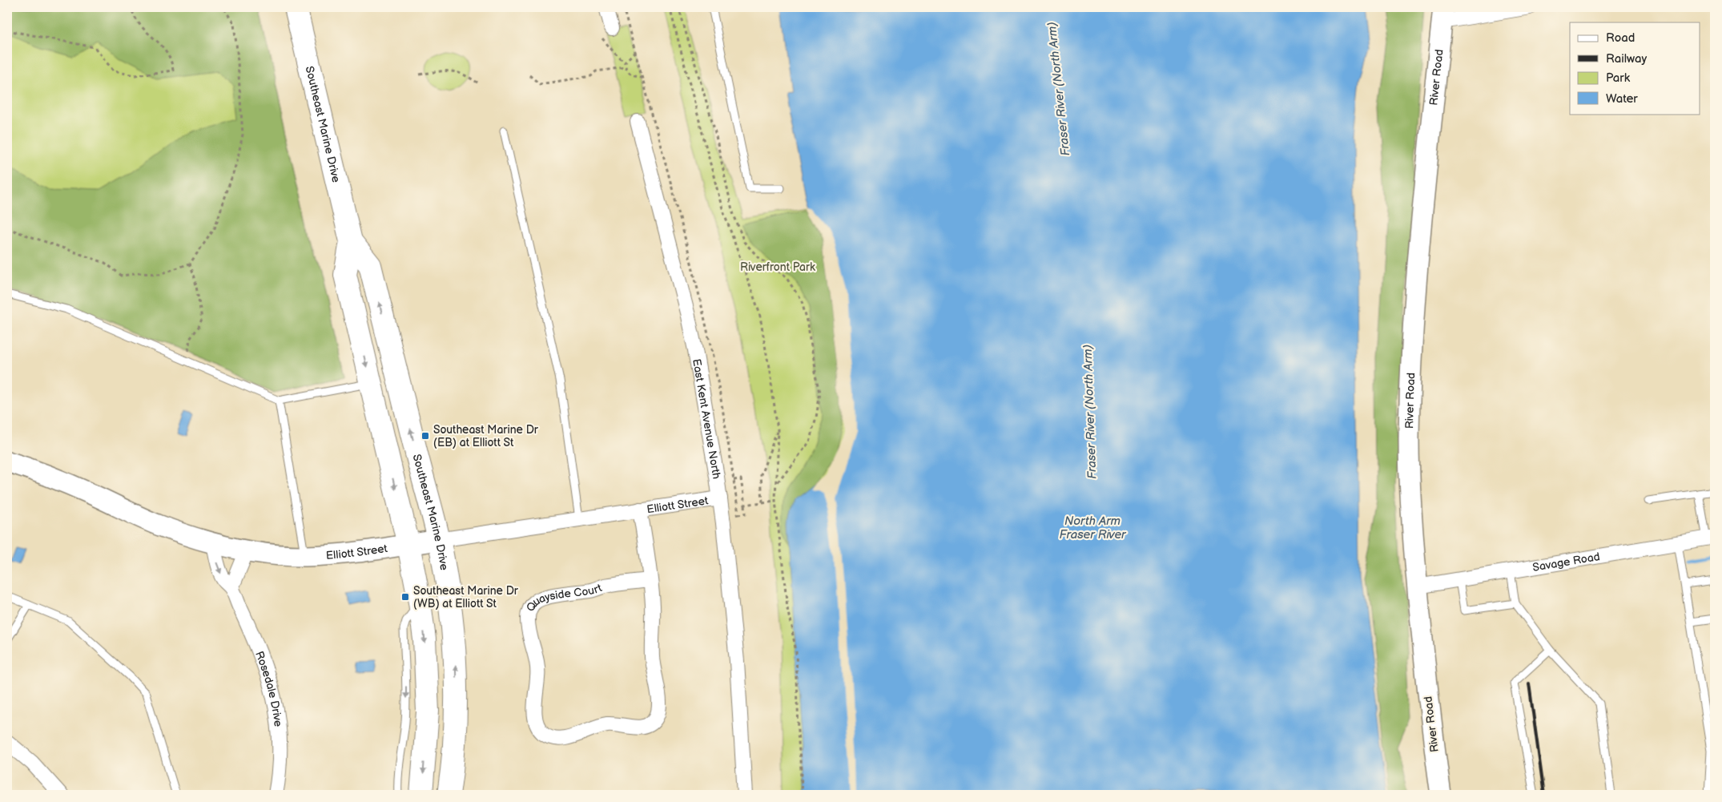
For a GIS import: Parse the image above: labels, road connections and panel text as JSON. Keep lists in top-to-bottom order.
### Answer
{
  "streets": {
    "main road": ["Southeast Marine Drive"],
    "street": [
      "River Road",
      "East Kent Avenue North",
      "Elliott Street",
      "Savage Road",
      "Quayside Court",
      "Rosedale Drive"
    ]
  },
  "crossings": [
    ["River Road", "Savage Road"],
    ["Southeast Marine Drive", "Elliott Street"],
    ["East Kent Avenue North", "Elliott Street"],
    ["Elliott Street", "Quayside Court"],
    ["Elliott Street", "Rosedale Drive"]
  ],
  "water": ["Fraser River (North Arm)", "North Arm Fraser River"],
  "parks": ["Riverfront Park"],
  "places": {
    "transit": ["Southeast Marine Dr (EB) at Elliott St", "Southeast Marine Dr (WB) at Elliott St"]
  },
  "legend": [
    "Road",
    "Railway",
    "Park",
    "Water"
  ]
}
